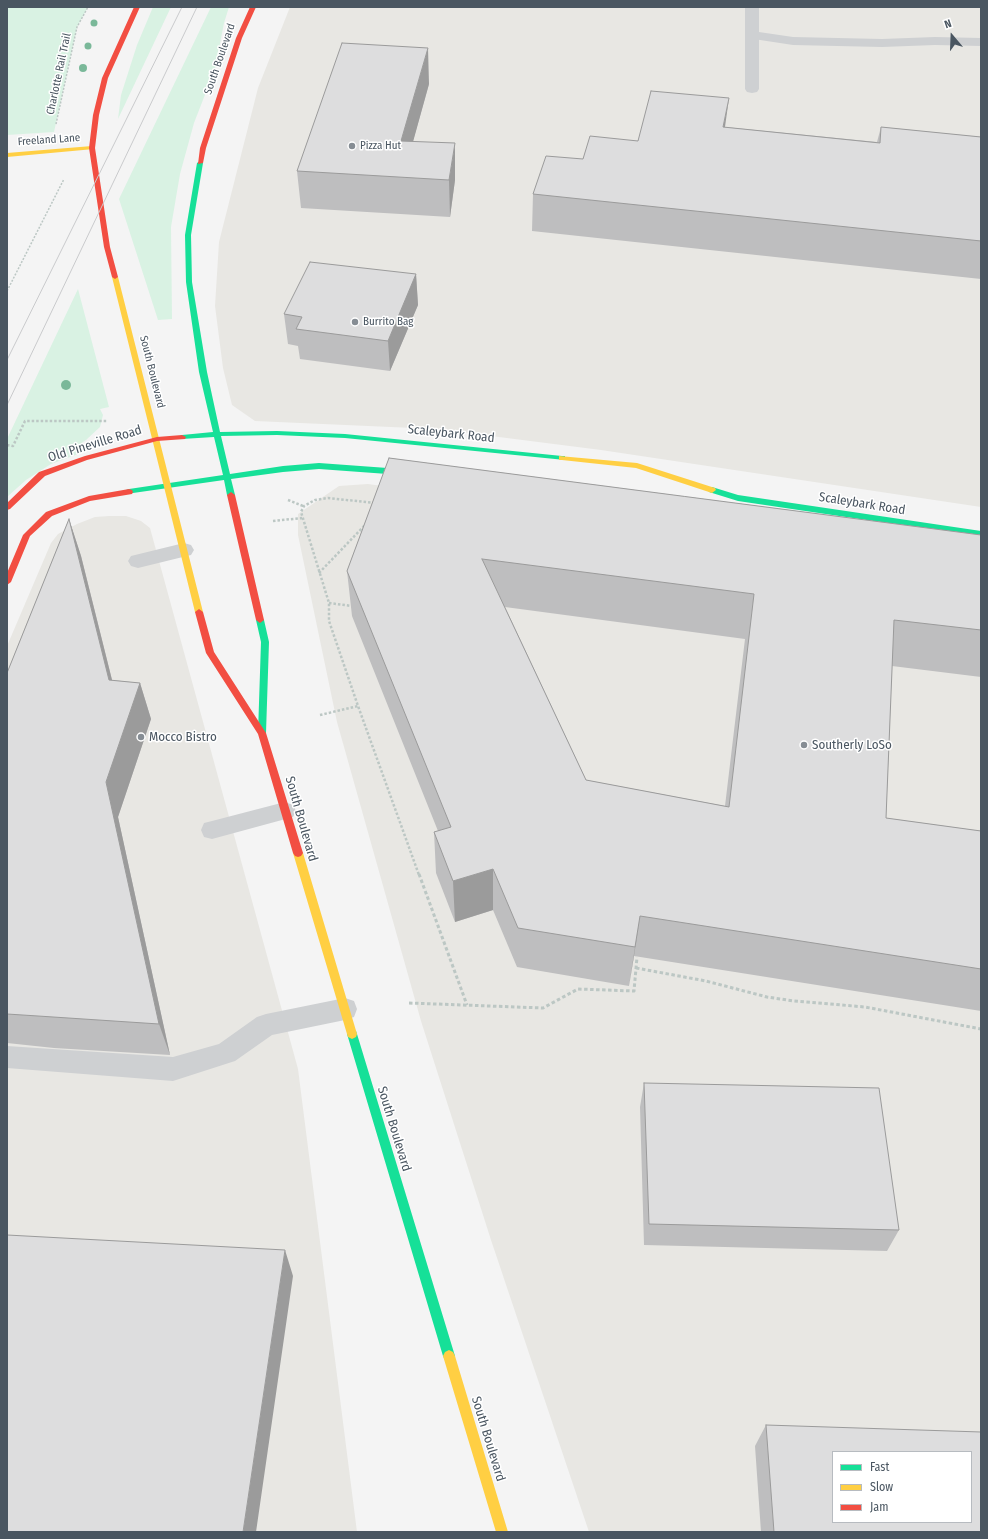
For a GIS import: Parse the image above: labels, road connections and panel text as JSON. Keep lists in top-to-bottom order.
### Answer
{
  "streets": {
    "main road": [
      "South Boulevard",
      "Freeland Lane",
      "Scaleybark Road",
      "Old Pineville Road"
    ],
    "path": ["Charlotte Rail Trail"]
  },
  "crossings": [
    ["South Boulevard", "Freeland Lane"],
    ["South Boulevard", "Scaleybark Road"],
    ["South Boulevard", "Old Pineville Road"],
    ["Charlotte Rail Trail", "Freeland Lane"],
    ["Scaleybark Road", "Old Pineville Road"]
  ],
  "places": [
    "Pizza Hut",
    "Burrito Bag",
    "Mocco Bistro",
    "Southerly LoSo"
  ],
  "legend": ["Fast", "Slow", "Jam"],
  "north": "top"
}
